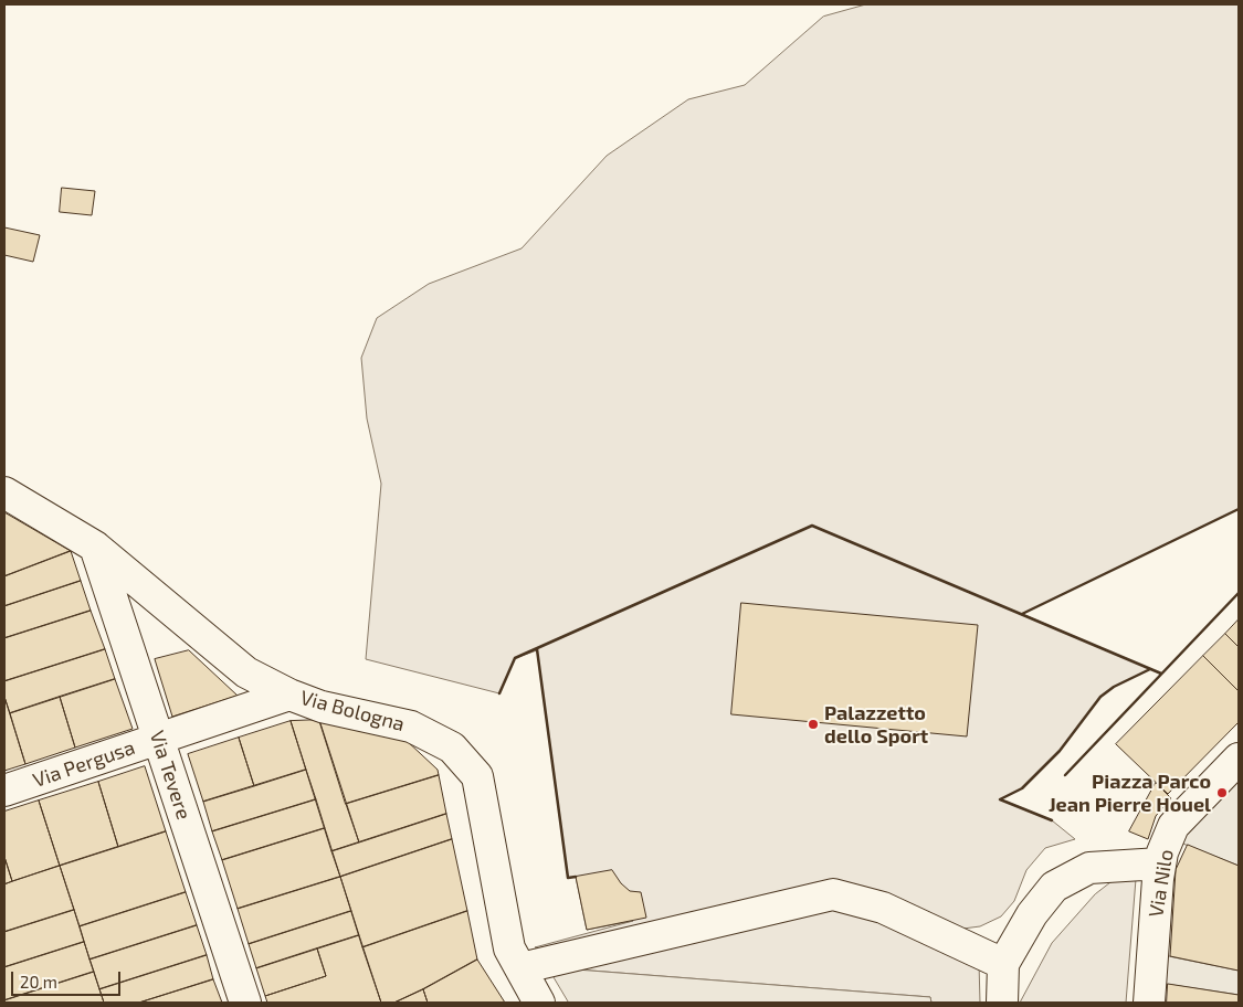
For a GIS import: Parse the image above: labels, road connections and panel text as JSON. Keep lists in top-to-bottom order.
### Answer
{
  "streets": {
    "street": [
      "Via Bologna",
      "Via Pergusa",
      "Via Tevere",
      "Via Nilo"
    ]
  },
  "crossings": [
    ["Via Bologna", "Via Pergusa"],
    ["Via Bologna", "Via Tevere"],
    ["Via Pergusa", "Via Tevere"]
  ],
  "places": ["Palazzetto dello Sport", "Piazza Parco Jean Pierre Houel"],
  "scale_bar": "20 m"
}
